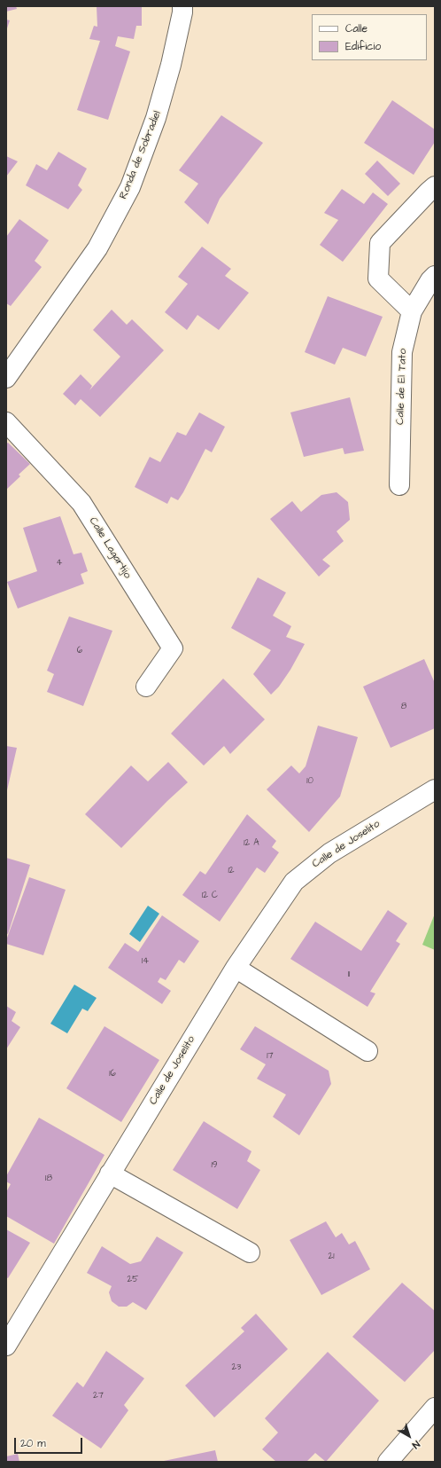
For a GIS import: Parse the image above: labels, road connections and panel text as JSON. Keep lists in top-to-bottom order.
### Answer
{
  "streets": {
    "street": [
      "Ronda de Sobradiel",
      "Calle de El Tato",
      "Calle Lagartijo",
      "Calle de Joselito"
    ]
  },
  "house_numbers": [
    "4",
    "6",
    "8",
    "10",
    "12 A",
    "12",
    "12 C",
    "14",
    "11",
    "17",
    "16",
    "19",
    "18",
    "21",
    "25",
    "23",
    "27"
  ],
  "legend": ["Calle", "Edificio"],
  "scale_bar": "20 m",
  "north": "bottom right"
}
